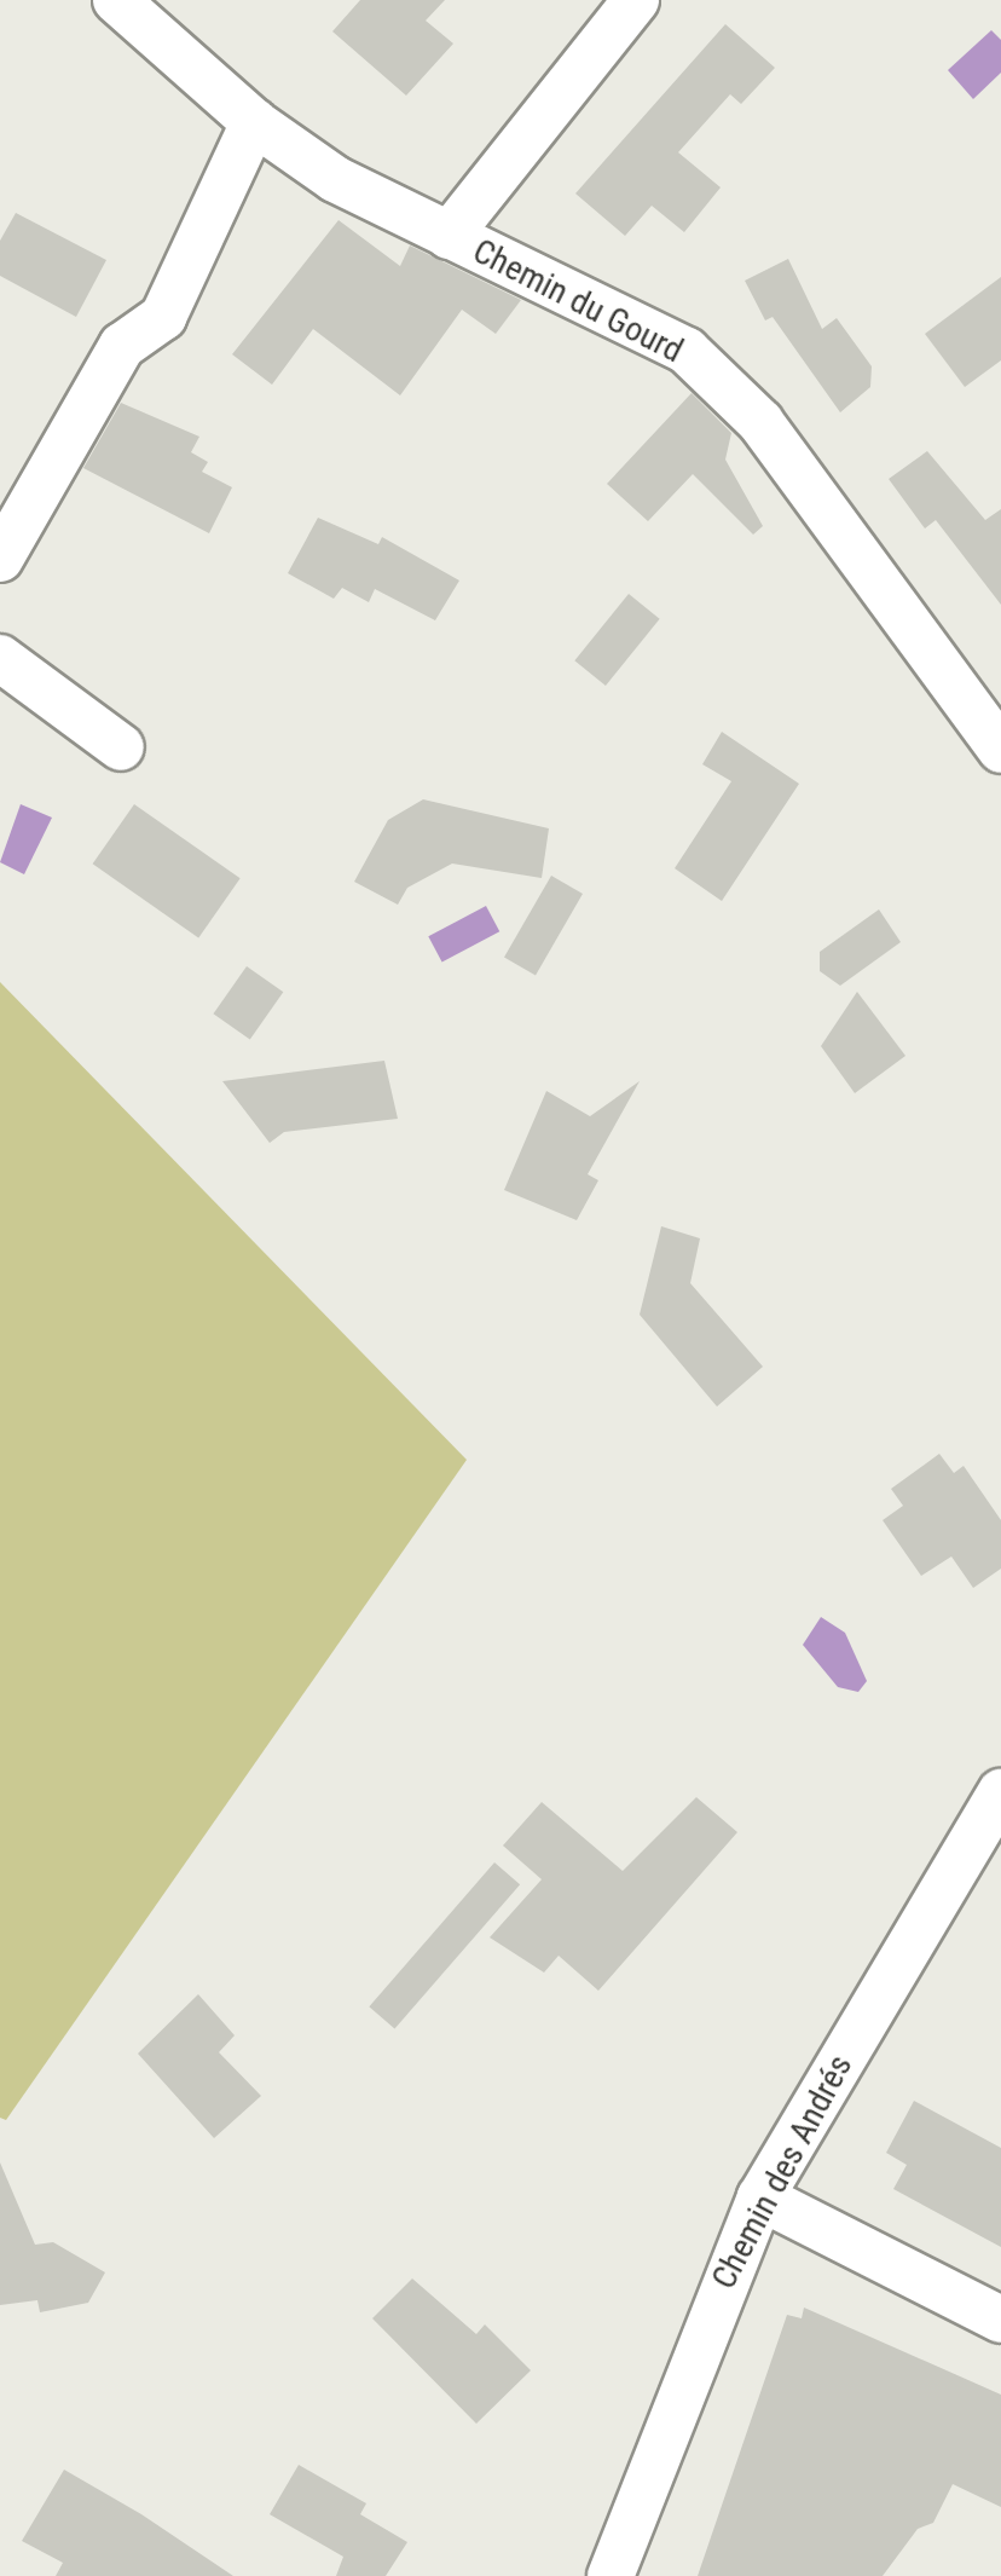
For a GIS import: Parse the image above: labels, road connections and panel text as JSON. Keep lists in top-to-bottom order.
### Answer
{
  "streets": {
    "street": ["Chemin du Gourd", "Chemin des Andrés"]
  }
}
